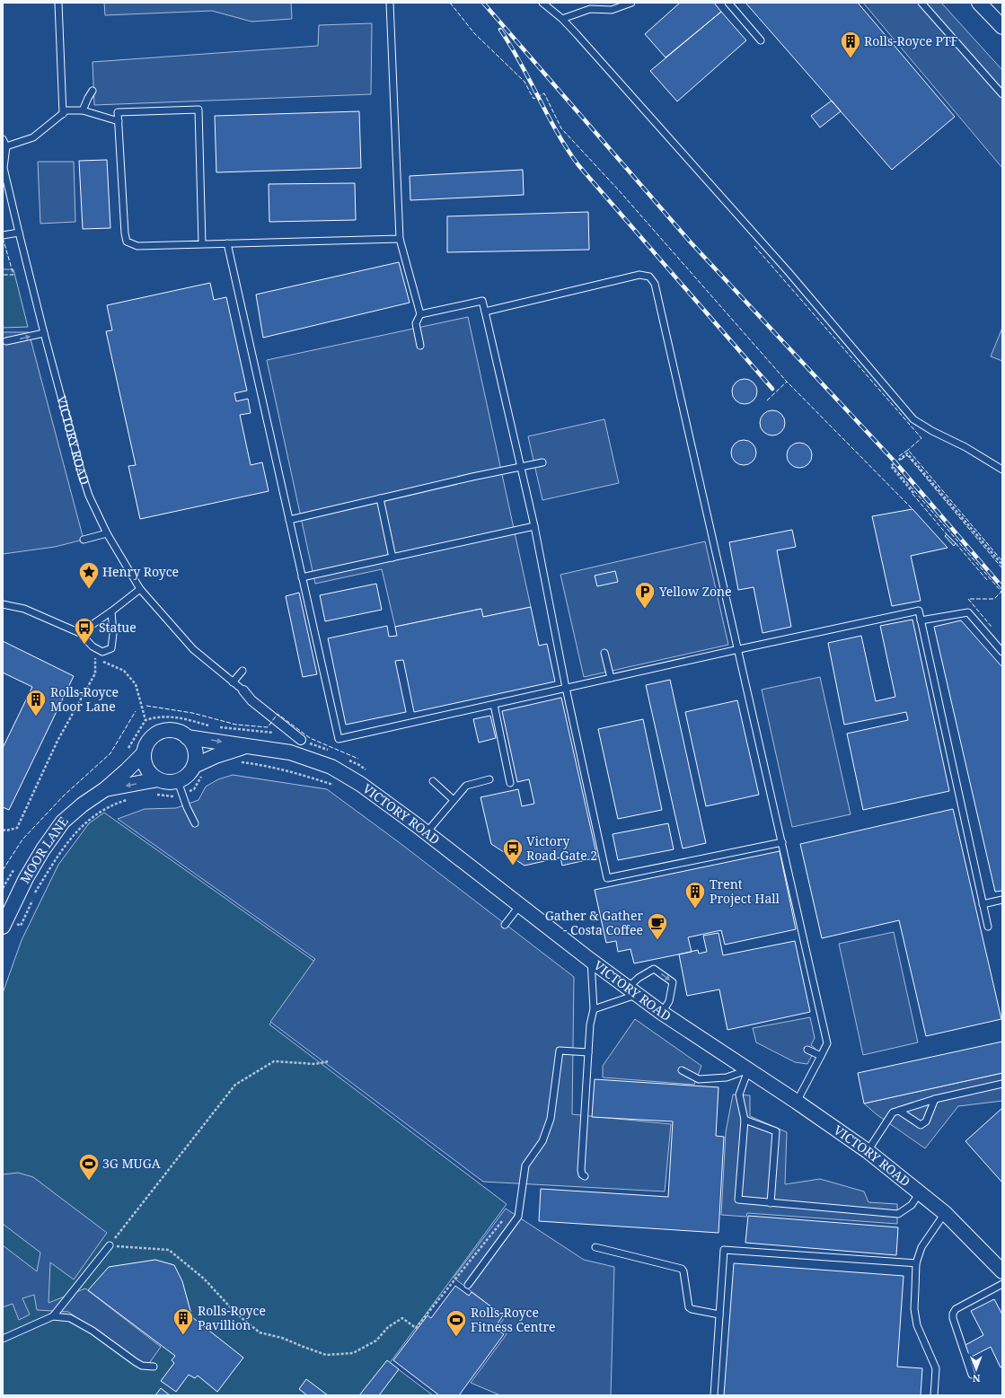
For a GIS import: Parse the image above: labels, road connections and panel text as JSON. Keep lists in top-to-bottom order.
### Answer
{
  "streets": {
    "street": ["VICTORY ROAD", "MOOR LANE"]
  },
  "crossings": [
    ["VICTORY ROAD", "MOOR LANE"]
  ],
  "places": {
    "building": [
      "Rolls-Royce PTF",
      "Rolls-Royce Moor Lane",
      "Trent Project Hall",
      "Rolls-Royce Pavillion"
    ],
    "place": ["Henry Royce"],
    "parking": ["Yellow Zone"],
    "bus stop": ["Statue", "Victory Road Gate 2"],
    "cafe": ["Gather & Gather - Costa Coffee"],
    "sports": ["3G MUGA", "Rolls-Royce Fitness Centre"]
  },
  "north": "bottom"
}
